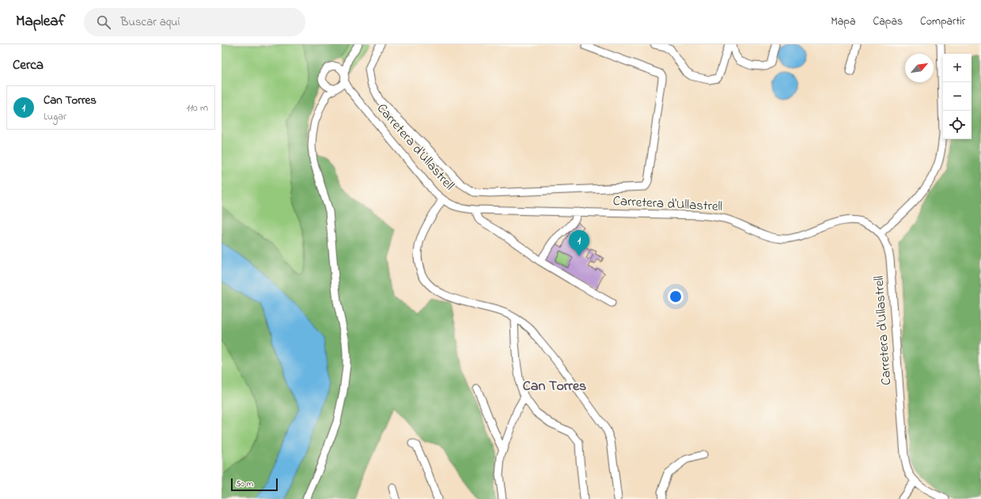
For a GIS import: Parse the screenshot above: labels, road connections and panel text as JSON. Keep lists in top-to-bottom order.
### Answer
{
  "streets": {
    "street": ["Carretera d'Ullastrell"]
  },
  "districts": ["Can Torres"],
  "scale_bar": "50 m",
  "north": "top right",
  "page": {
    "header": "Mapleaf",
    "search": "Buscar aquí",
    "nav": ["Mapa", "Capas", "Compartir"],
    "heading": "Cerca",
    "map_buttons": ["+", "−"],
    "list": [
      {
        "mark": "1",
        "name": "Can Torres",
        "note": "Lugar",
        "value": "110 m"
      }
    ],
    "pins": "1",
    "scale": "50 m"
  }
}
